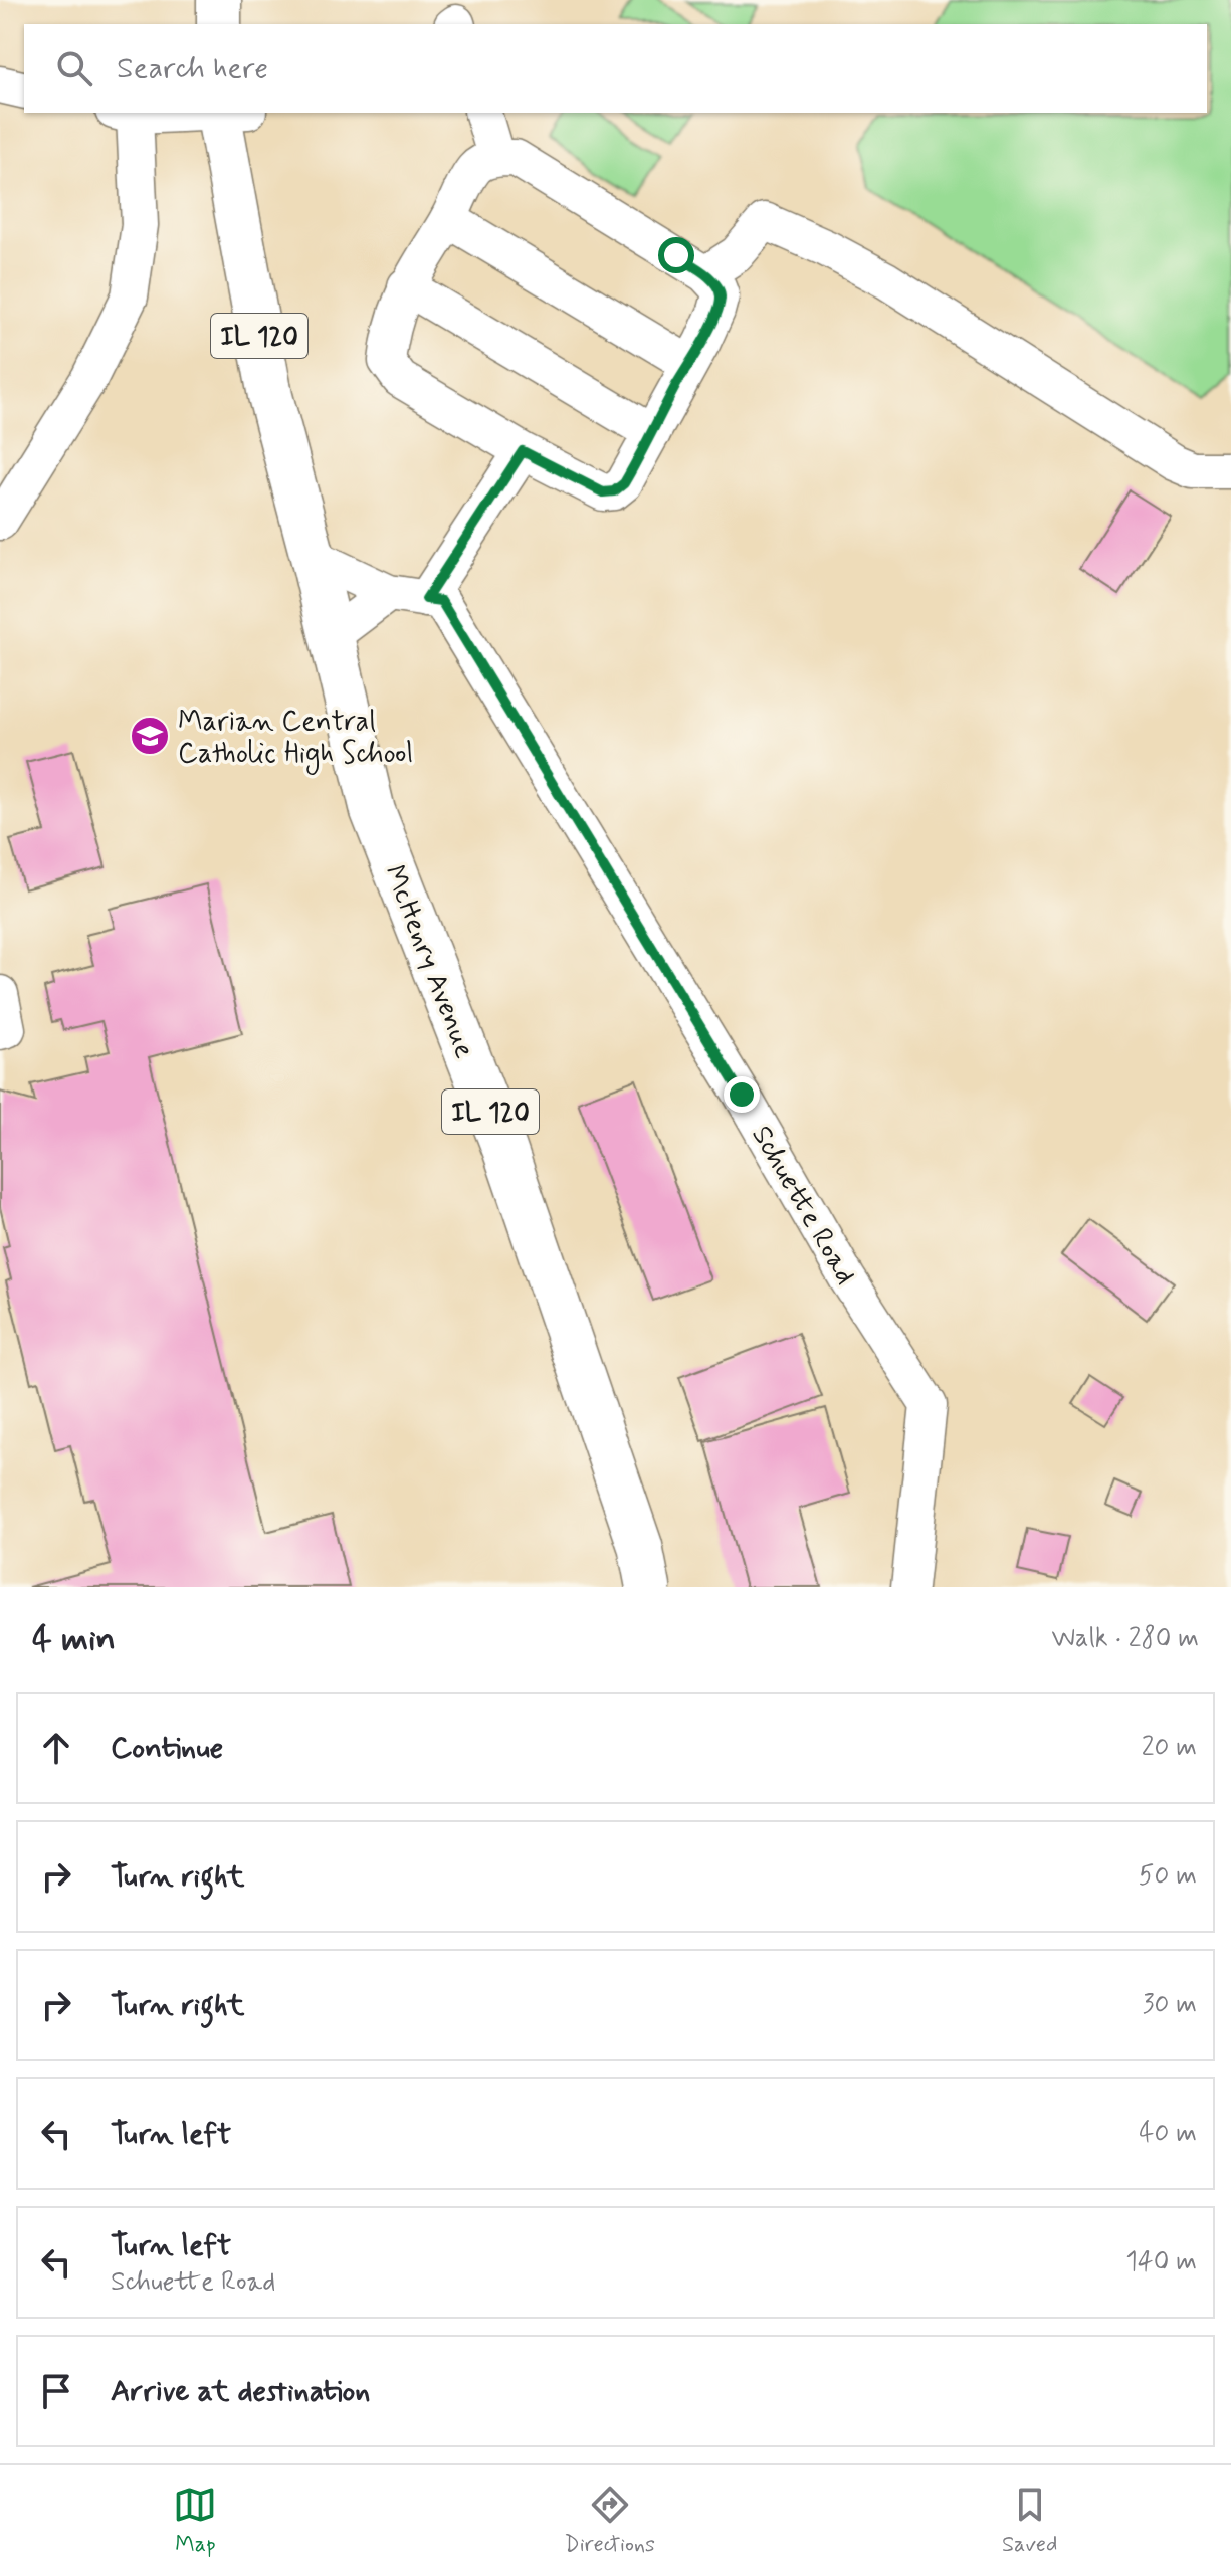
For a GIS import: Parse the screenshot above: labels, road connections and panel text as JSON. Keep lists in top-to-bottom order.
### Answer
{
  "streets": {
    "main road": ["IL 120", "McHenry Avenue"],
    "street": ["Schuette Road"]
  },
  "crossings": [
    ["IL 120", "McHenry Avenue"]
  ],
  "places": {
    "school or university": ["Marian Central Catholic High School"]
  },
  "page": {
    "search": "Search here",
    "heading": ["4 min", "Walk · 280 m"],
    "list": [
      ["Continue", "20 m"],
      ["Turn right", "50 m"],
      ["Turn right", "30 m"],
      ["Turn left", "40 m"],
      ["Turn left", "Schuette Road", "140 m"],
      "Arrive at destination"
    ],
    "nav": ["Map", "Directions", "Saved"]
  }
}
